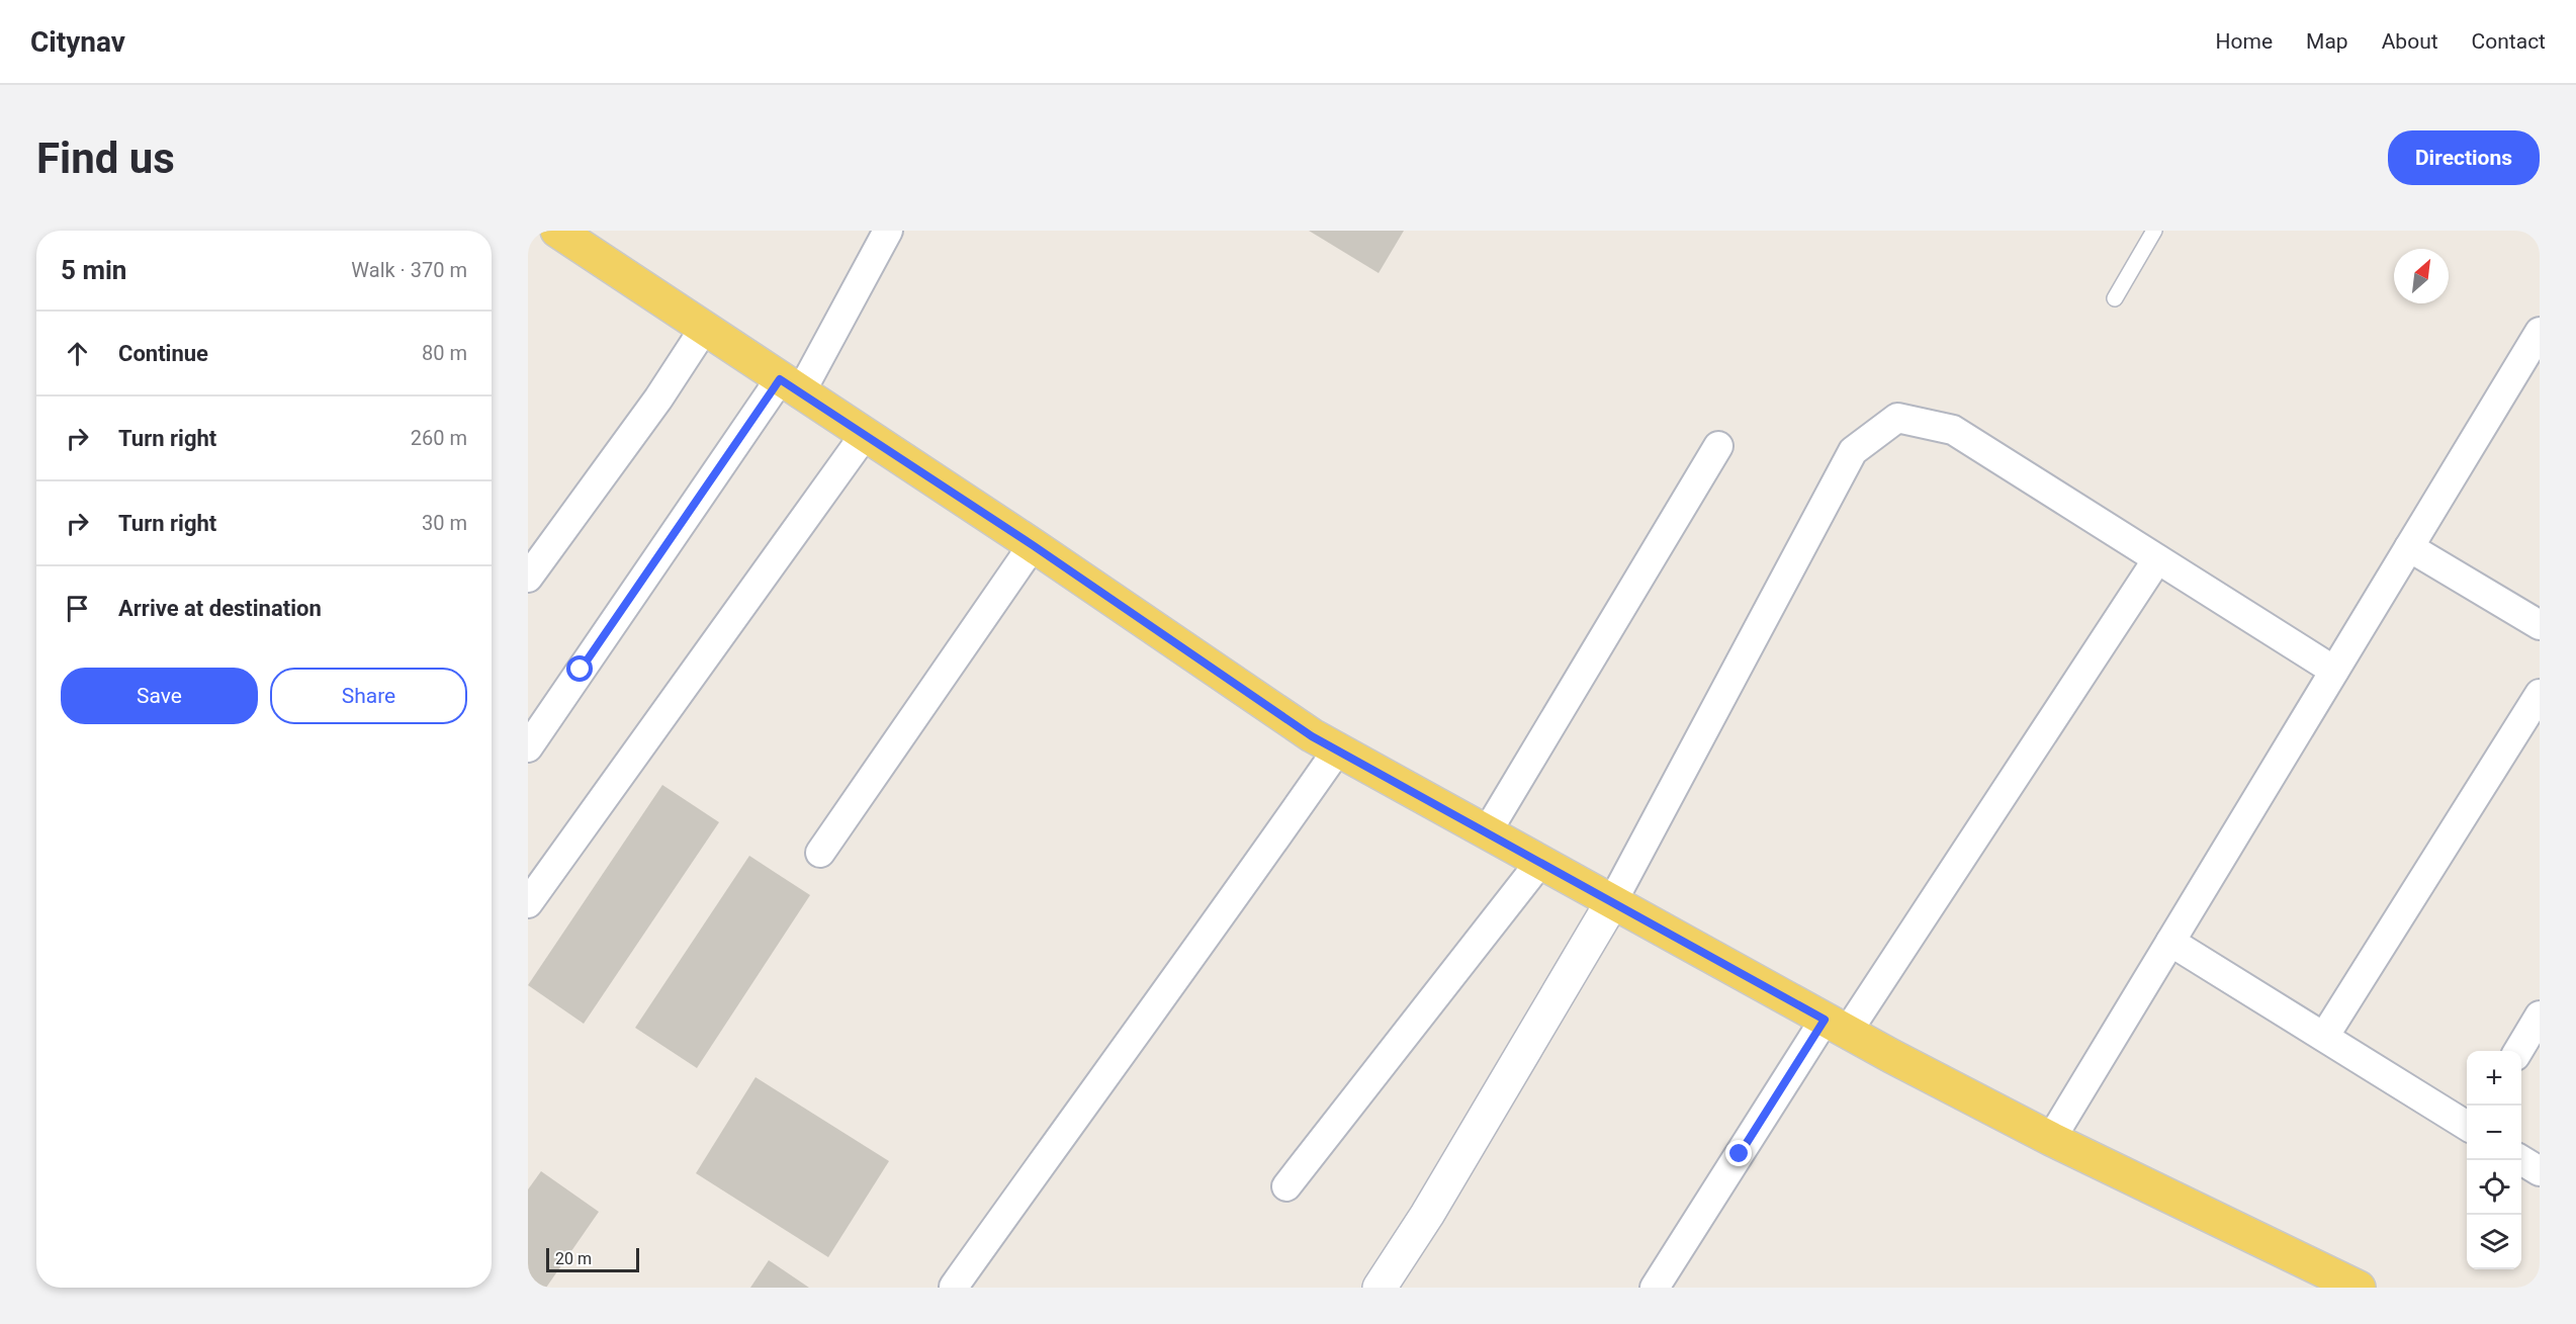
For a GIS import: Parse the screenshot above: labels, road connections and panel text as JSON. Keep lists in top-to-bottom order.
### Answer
{
  "scale_bar": "20 m",
  "north": "top right",
  "page": {
    "header": "Citynav",
    "nav": [
      "Home",
      "Map",
      "About",
      "Contact"
    ],
    "buttons": [
      "Directions",
      ["Save", "Share"]
    ],
    "title": "Find us",
    "heading": ["5 min", "Walk · 370 m"],
    "list": [
      ["Continue", "80 m"],
      ["Turn right", "260 m"],
      ["Turn right", "30 m"],
      "Arrive at destination"
    ],
    "map_buttons": ["+", "−"],
    "scale": "20 m"
  }
}
